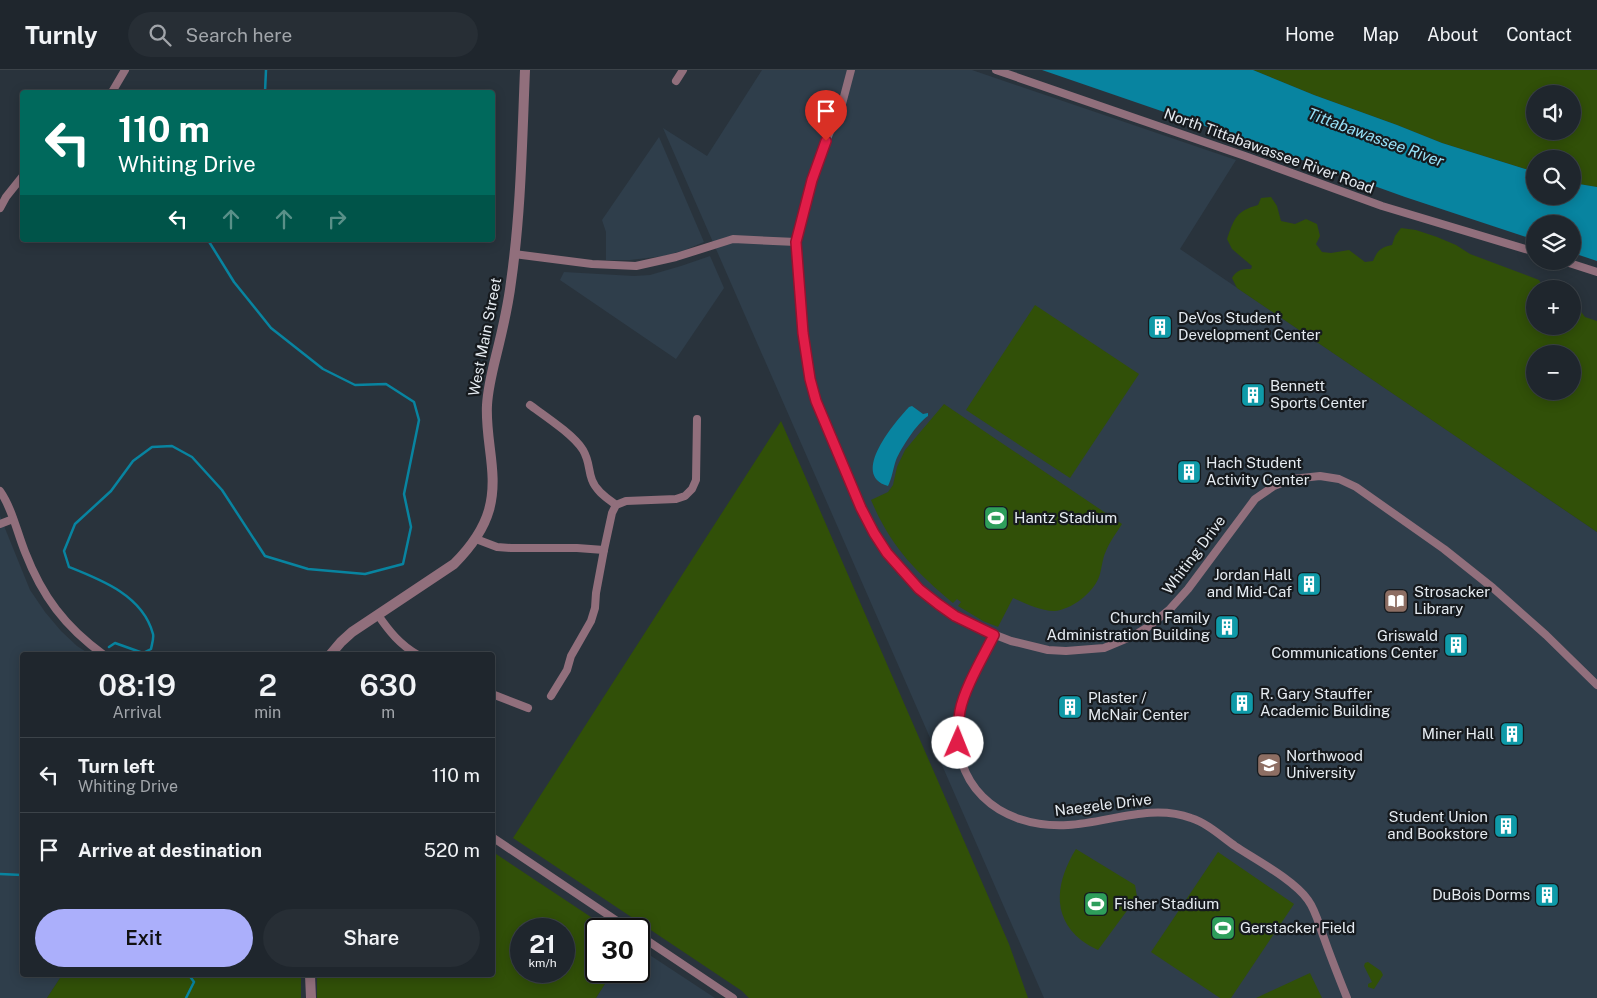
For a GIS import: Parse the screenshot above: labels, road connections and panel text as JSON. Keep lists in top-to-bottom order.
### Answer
{
  "streets": {
    "street": [
      "North Tittabawassee River Road",
      "West Main Street",
      "Whiting Drive",
      "Naegele Drive"
    ]
  },
  "crossings": [
    ["Whiting Drive", "Naegele Drive"]
  ],
  "water": ["Tittabawassee River"],
  "places": {
    "building": [
      "DeVos Student Development Center",
      "Bennett Sports Center",
      "Hach Student Activity Center",
      "Jordan Hall and Mid-Caf",
      "Church Family Administration Building",
      "Griswald Communications Center",
      "R. Gary Stauffer Academic Building",
      "Plaster / McNair Center",
      "Miner Hall",
      "Student Union and Bookstore",
      "DuBois Dorms"
    ],
    "sports": ["Hantz Stadium", "Fisher Stadium", "Gerstacker Field"],
    "library": ["Strosacker Library"],
    "school or university": ["Northwood University"]
  },
  "page": {
    "header": "Turnly",
    "search": "Search here",
    "nav": [
      "Home",
      "Map",
      "About",
      "Contact"
    ],
    "map_buttons": ["+", "−"],
    "turn": ["110 m", "Whiting Drive"],
    "eta": [
      "08:19",
      "Arrival",
      "2",
      "min",
      "630",
      "m"
    ],
    "list": [
      {
        "name": "Turn left",
        "note": "Whiting Drive",
        "value": "110 m"
      },
      {
        "name": "Arrive at destination",
        "value": "520 m"
      }
    ],
    "buttons": ["Exit", "Share"],
    "speed": "21 km/h",
    "limit": "30"
  }
}
